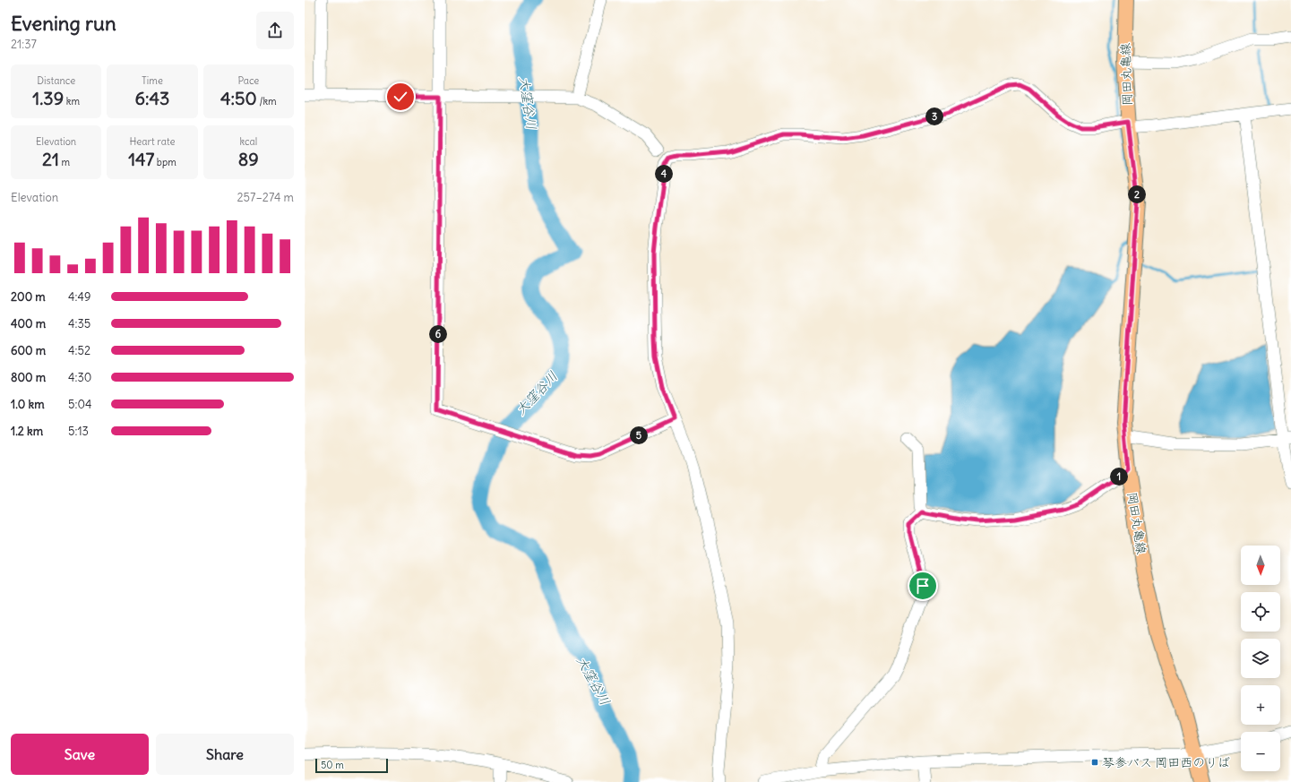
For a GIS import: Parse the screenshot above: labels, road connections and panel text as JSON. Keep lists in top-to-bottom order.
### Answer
{
  "streets": {
    "main road": ["岡田丸亀線"]
  },
  "water": ["大窪谷川"],
  "places": {
    "transit": ["琴参バス 岡田西のりば"]
  },
  "scale_bar": "50 m",
  "north": "bottom",
  "page": {
    "heading": ["Evening run", "21:37"],
    "stats": [
      ["Distance", "1.39 km"],
      ["Time", "6:43"],
      ["Pace", "4:50 /km"],
      ["Elevation", "21 m"],
      ["Heart rate", "147 bpm"],
      ["kcal", "89"]
    ],
    "pins": [
      "3",
      "4",
      "2",
      "6",
      "5",
      "1"
    ],
    "chart": ["Elevation", "257–274 m"],
    "list": [
      {
        "name": "200 m",
        "note": "4:49"
      },
      {
        "name": "400 m",
        "note": "4:35"
      },
      {
        "name": "600 m",
        "note": "4:52"
      },
      {
        "name": "800 m",
        "note": "4:30"
      },
      {
        "name": "1.0 km",
        "note": "5:04"
      },
      {
        "name": "1.2 km",
        "note": "5:13"
      }
    ],
    "map_buttons": ["+", "−"],
    "buttons": ["Save", "Share"],
    "scale": "50 m"
  }
}
